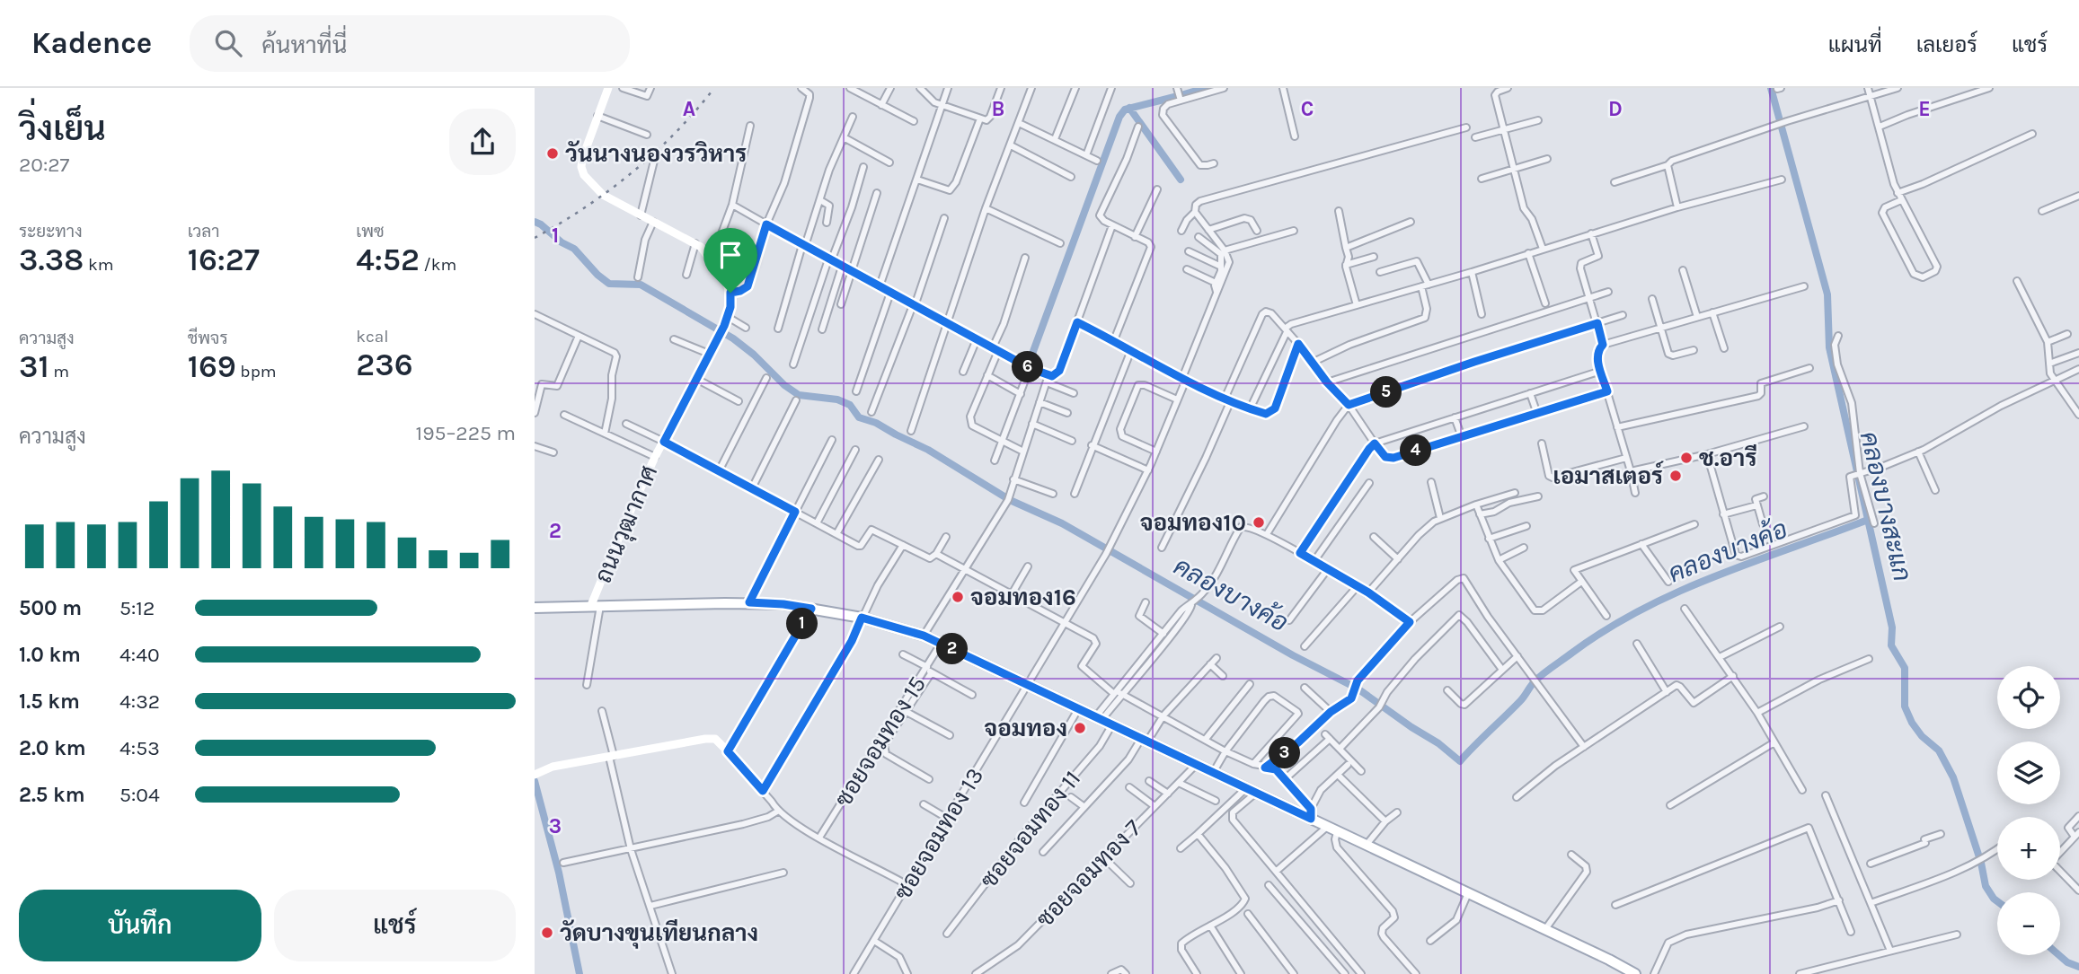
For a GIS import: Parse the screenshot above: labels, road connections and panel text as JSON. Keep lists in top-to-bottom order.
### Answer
{
  "streets": {
    "main road": ["ถนนวุฒากาศ"],
    "street": [
      "ซอยจอมทอง 15",
      "ซอยจอมทอง 11",
      "ซอยจอมทอง 13",
      "ซอยจอมทอง 7"
    ]
  },
  "water": ["คลองบางสะแก", "คลองบางค้อ"],
  "places": [
    "วันนางนองวรวิหาร",
    "ช.อารี",
    "เอมาสเตอร์",
    "จอมทอง10",
    "จอมทอง16",
    "จอมทอง",
    "วัดบางขุนเทียนกลาง"
  ],
  "page": {
    "header": "Kadence",
    "search": "ค้นหาที่นี่",
    "nav": ["แผนที่", "เลเยอร์", "แชร์"],
    "heading": ["วิ่งเย็น", "20:27"],
    "stats": [
      ["ระยะทาง", "3.38 km"],
      ["เวลา", "16:27"],
      ["เพซ", "4:52 /km"],
      ["ความสูง", "31 m"],
      ["ชีพจร", "169 bpm"],
      ["kcal", "236"]
    ],
    "pins": [
      "6",
      "5",
      "4",
      "1",
      "2",
      "3"
    ],
    "chart": ["ความสูง", "195–225 m"],
    "list": [
      {
        "name": "500 m",
        "note": "5:12"
      },
      {
        "name": "1.0 km",
        "note": "4:40"
      },
      {
        "name": "1.5 km",
        "note": "4:32"
      },
      {
        "name": "2.0 km",
        "note": "4:53"
      },
      {
        "name": "2.5 km",
        "note": "5:04"
      }
    ],
    "map_buttons": ["+", "−"],
    "buttons": ["บันทึก", "แชร์"]
  },
  "grid": {
    "columns": [
      "A",
      "B",
      "C",
      "D",
      "E"
    ],
    "rows": ["1", "2", "3"]
  }
}
